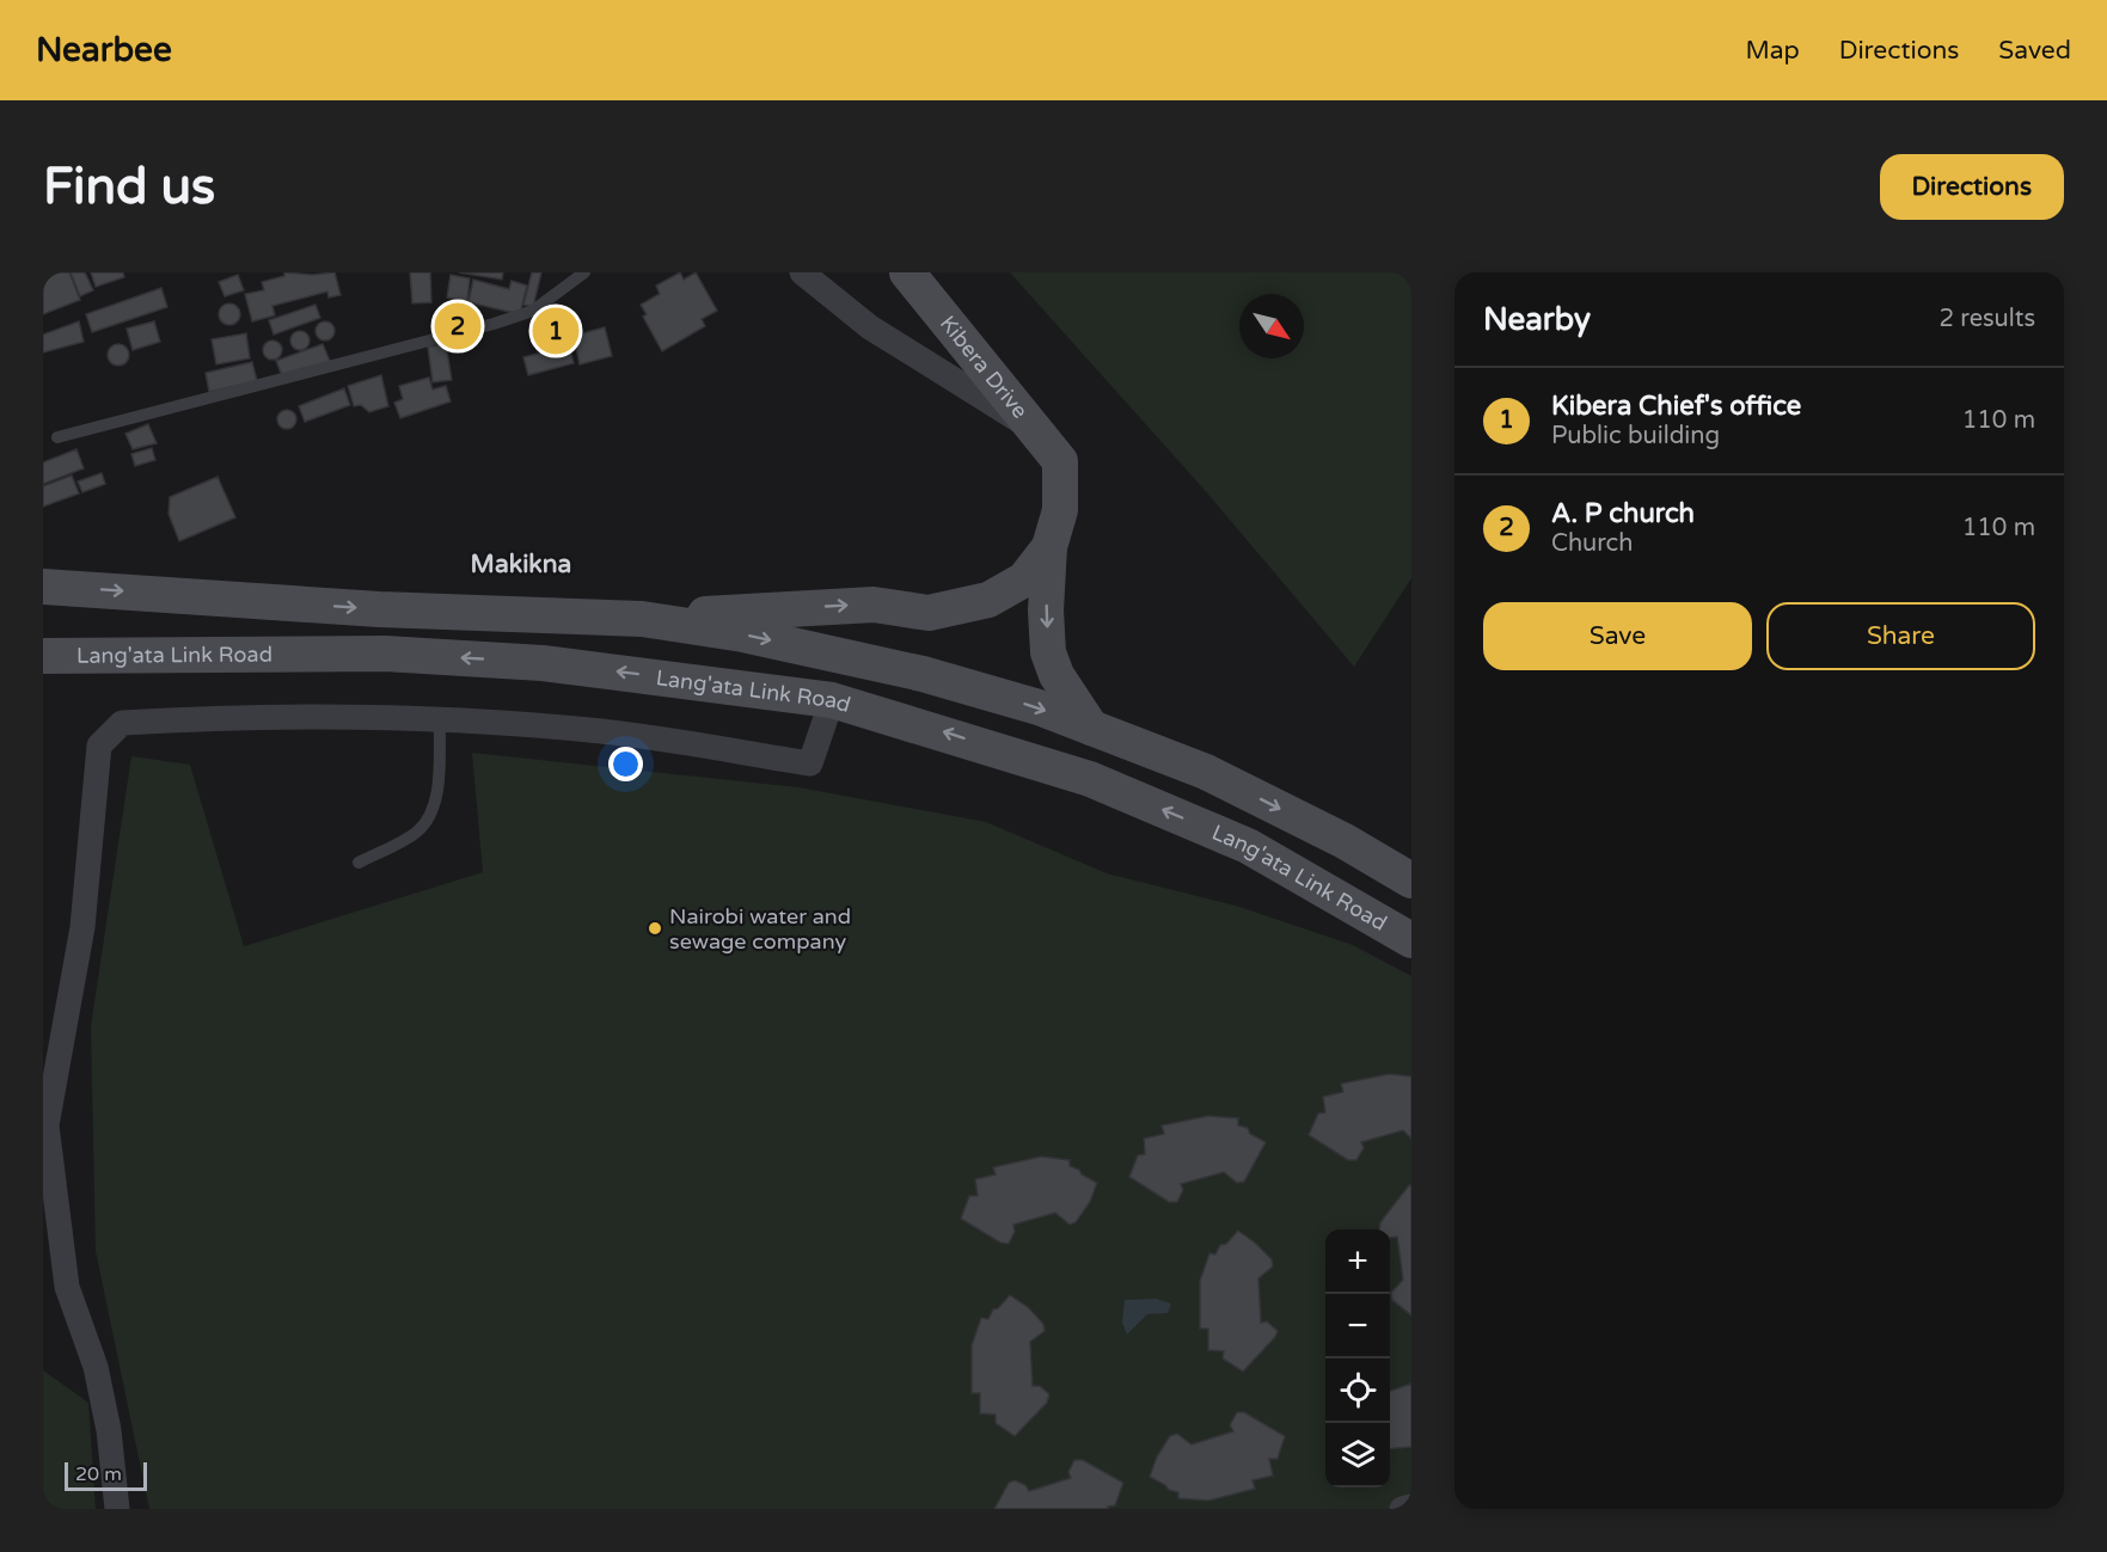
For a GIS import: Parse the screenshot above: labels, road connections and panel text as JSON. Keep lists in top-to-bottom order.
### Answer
{
  "streets": {
    "main road": ["Kibera Drive", "Lang'ata Link Road"]
  },
  "districts": ["Makikna"],
  "places": ["Nairobi water and sewage company"],
  "scale_bar": "20 m",
  "north": "bottom right",
  "page": {
    "header": "Nearbee",
    "nav": ["Map", "Directions", "Saved"],
    "buttons": [
      "Directions",
      ["Save", "Share"]
    ],
    "title": "Find us",
    "heading": ["Nearby", "2 results"],
    "pins": ["2", "1"],
    "list": [
      {
        "mark": "1",
        "name": "Kibera Chief's office",
        "note": "Public building",
        "value": "110 m"
      },
      {
        "mark": "2",
        "name": "A. P church",
        "note": "Church",
        "value": "110 m"
      }
    ],
    "map_buttons": ["+", "−"],
    "scale": "20 m"
  }
}
